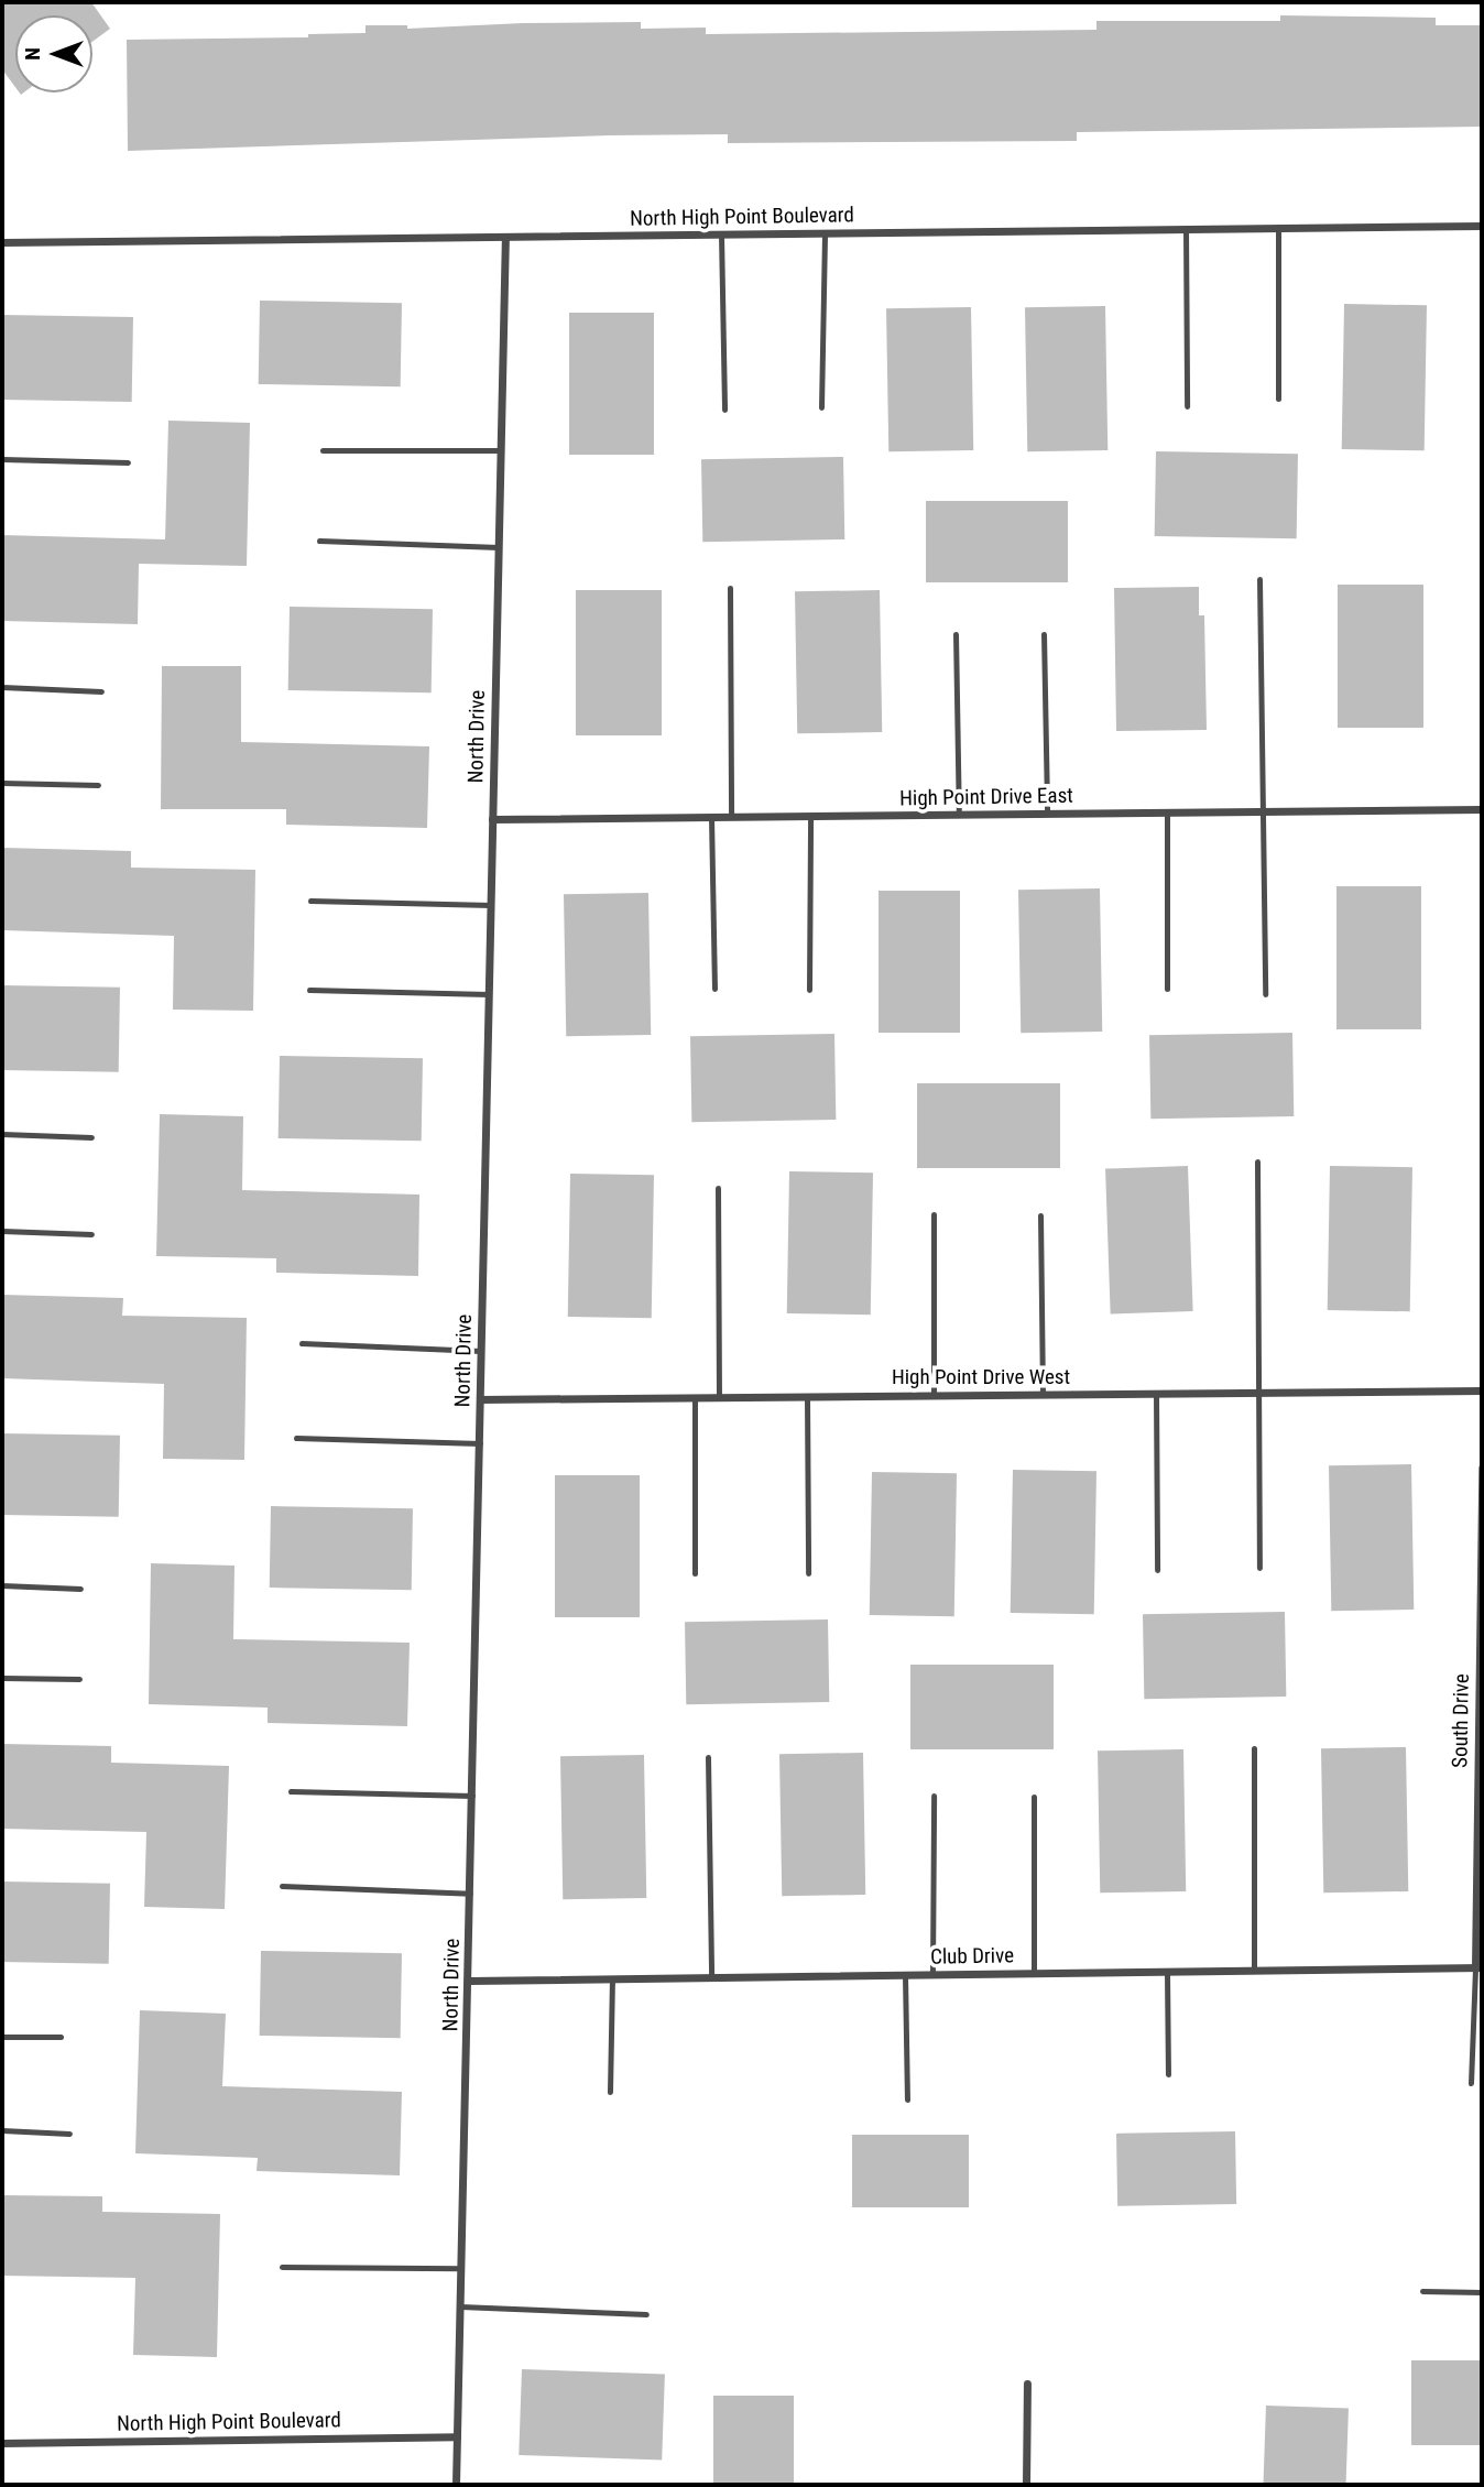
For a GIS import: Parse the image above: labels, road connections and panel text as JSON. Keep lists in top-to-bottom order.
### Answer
{
  "streets": {
    "street": [
      "North High Point Boulevard",
      "North Drive",
      "High Point Drive East",
      "High Point Drive West",
      "South Drive",
      "Club Drive"
    ]
  },
  "crossings": [
    ["North High Point Boulevard", "North Drive"],
    ["North Drive", "High Point Drive East"],
    ["North Drive", "High Point Drive West"],
    ["North Drive", "Club Drive"],
    ["South Drive", "Club Drive"]
  ],
  "north": "left"
}
